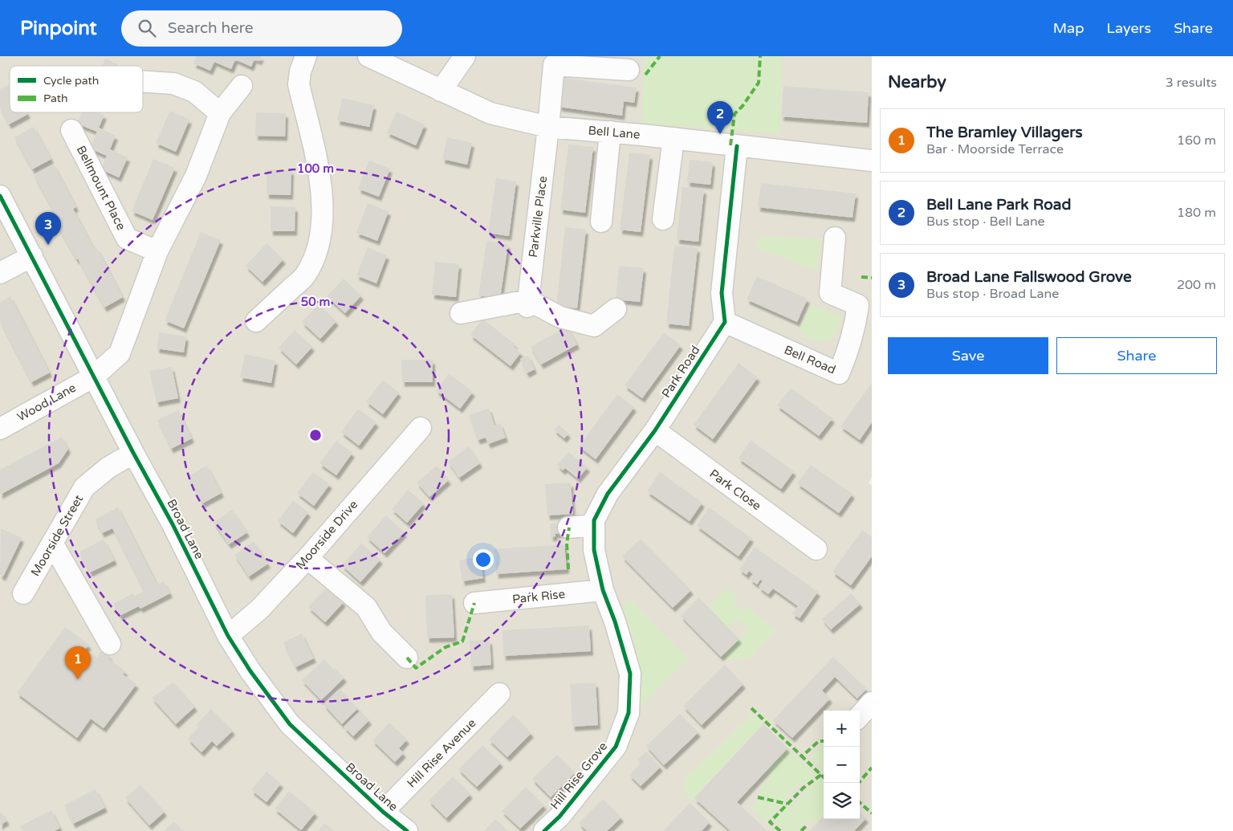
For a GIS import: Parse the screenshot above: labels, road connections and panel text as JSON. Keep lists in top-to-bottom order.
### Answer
{
  "streets": {
    "street": [
      "Bell Lane",
      "Bellmount Place",
      "Parkville Place",
      "Bell Road",
      "Park Road",
      "Wood Lane",
      "Park Close",
      "Broad Lane",
      "Moorside Drive",
      "Moorside Street",
      "Park Rise",
      "Hill Rise Avenue",
      "Hill Rise Grove"
    ]
  },
  "crossings": [
    ["Bell Lane", "Parkville Place"],
    ["Bell Road", "Park Road"],
    ["Park Road", "Park Close"],
    ["Park Road", "Park Rise"],
    ["Park Road", "Hill Rise Grove"],
    ["Wood Lane", "Broad Lane"],
    ["Broad Lane", "Moorside Drive"],
    ["Broad Lane", "Moorside Street"],
    ["Broad Lane", "Hill Rise Avenue"],
    ["Park Rise", "Hill Rise Grove"]
  ],
  "legend": ["Cycle path", "Path"],
  "page": {
    "header": "Pinpoint",
    "search": "Search here",
    "nav": ["Map", "Layers", "Share"],
    "heading": ["Nearby", "3 results"],
    "pins": ["2", "3", "1"],
    "list": [
      {
        "mark": "1",
        "name": "The Bramley Villagers",
        "note": "Bar · Moorside Terrace",
        "value": "160 m"
      },
      {
        "mark": "2",
        "name": "Bell Lane Park Road",
        "note": "Bus stop · Bell Lane",
        "value": "180 m"
      },
      {
        "mark": "3",
        "name": "Broad Lane Fallswood Grove",
        "note": "Bus stop · Broad Lane",
        "value": "200 m"
      }
    ],
    "buttons": ["Save", "Share"],
    "map_buttons": ["+", "−"]
  },
  "rings": ["100 m", "50 m"]
}
